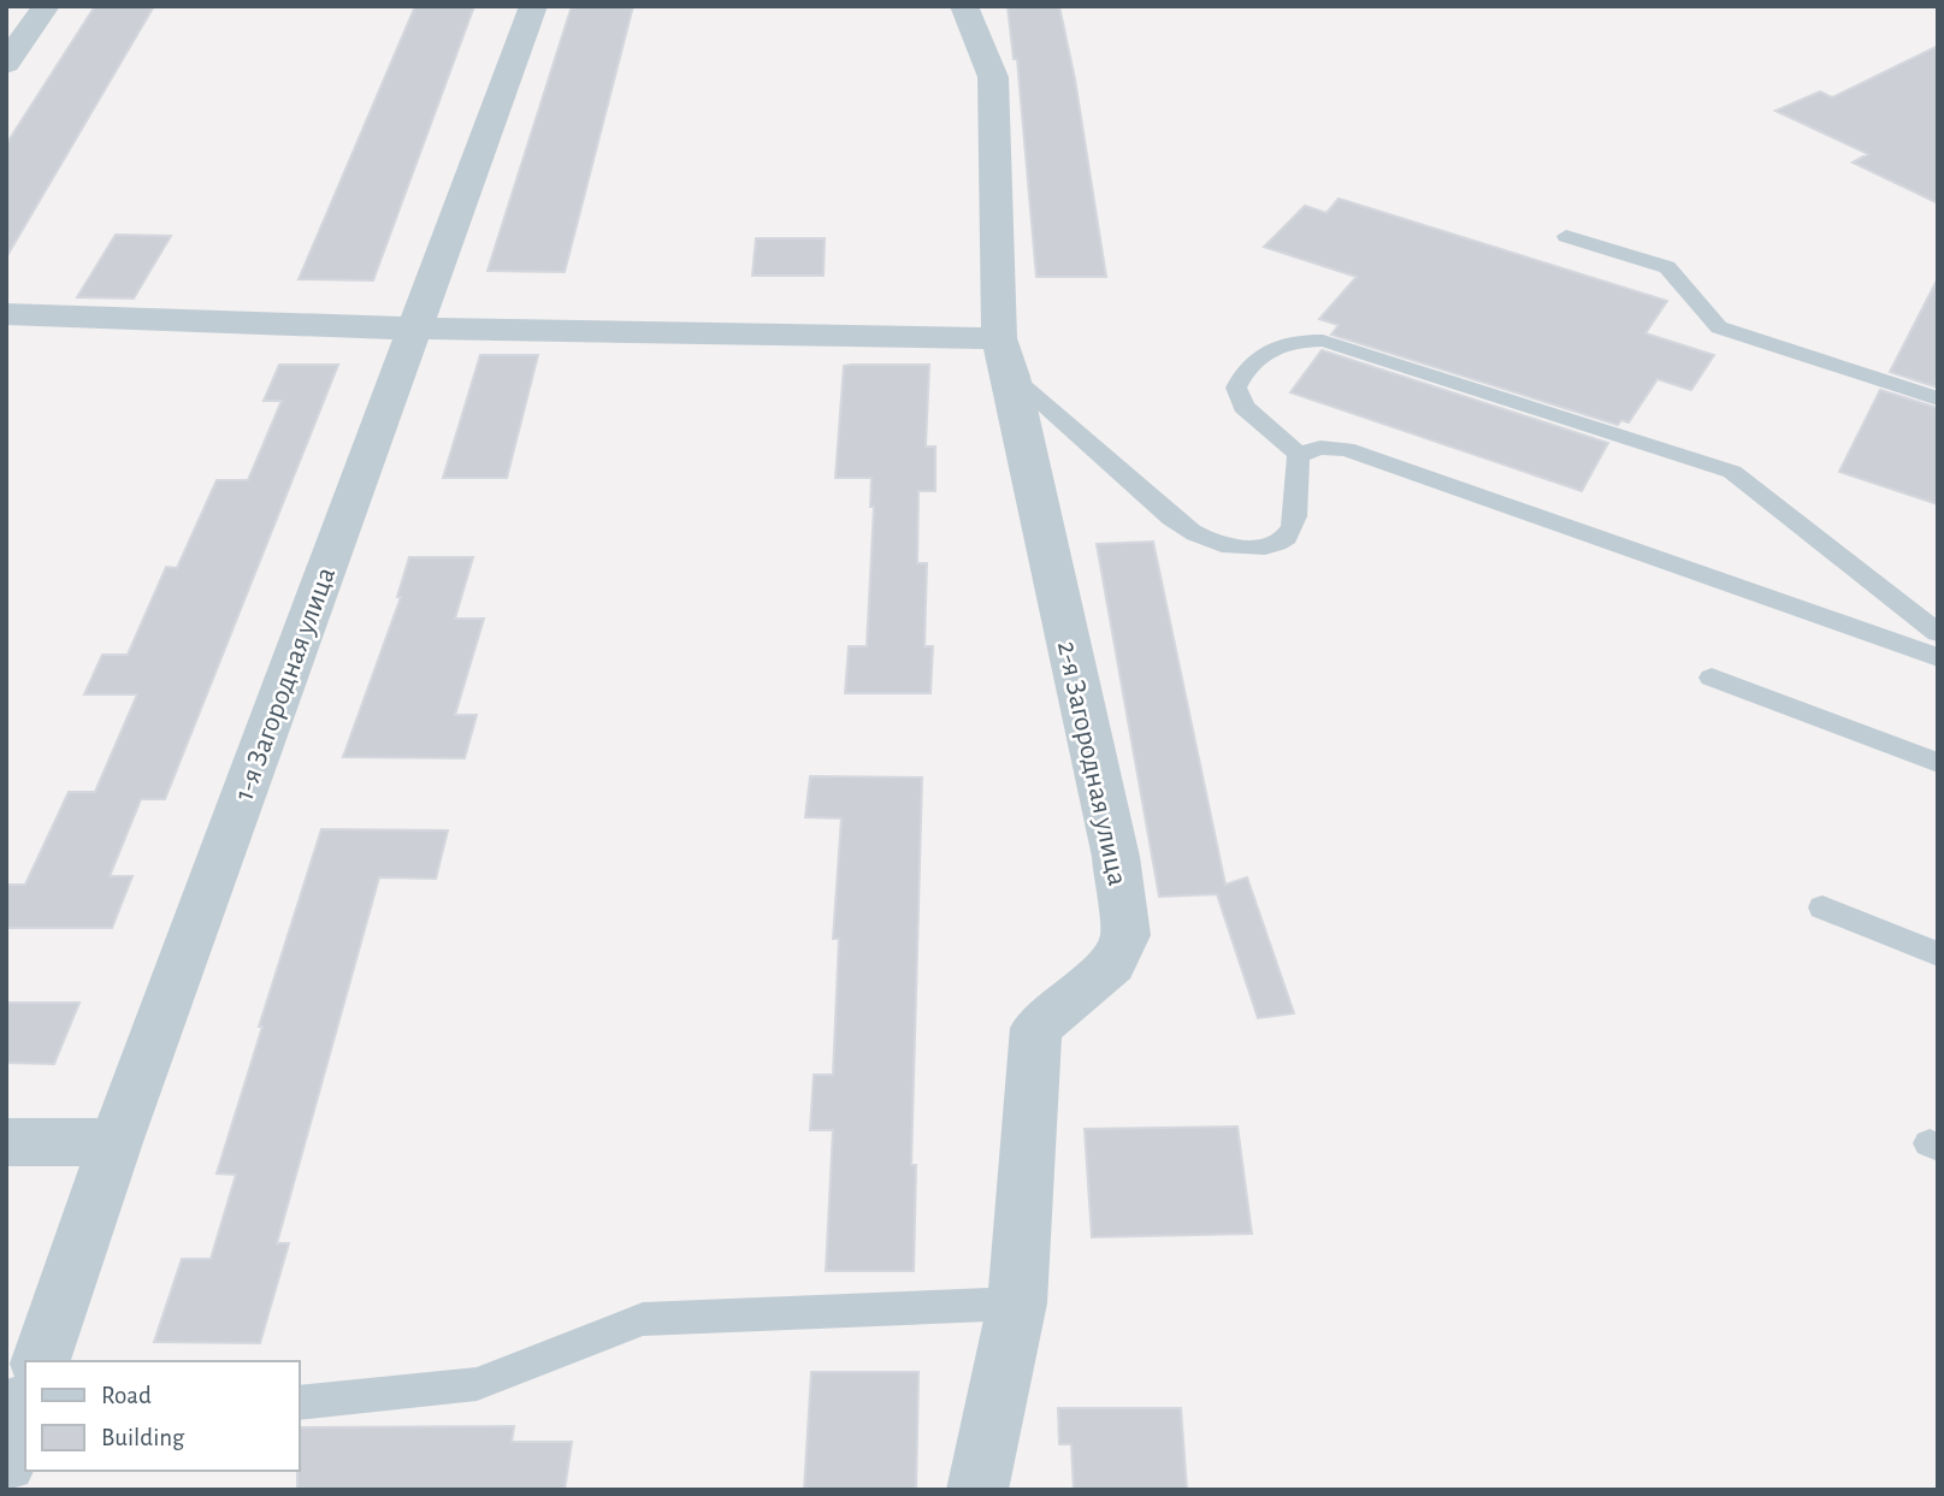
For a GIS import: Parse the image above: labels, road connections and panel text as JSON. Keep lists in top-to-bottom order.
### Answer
{
  "streets": {
    "street": ["1-я Загородная улица", "2-я Загородная улица"]
  },
  "legend": ["Road", "Building"]
}
